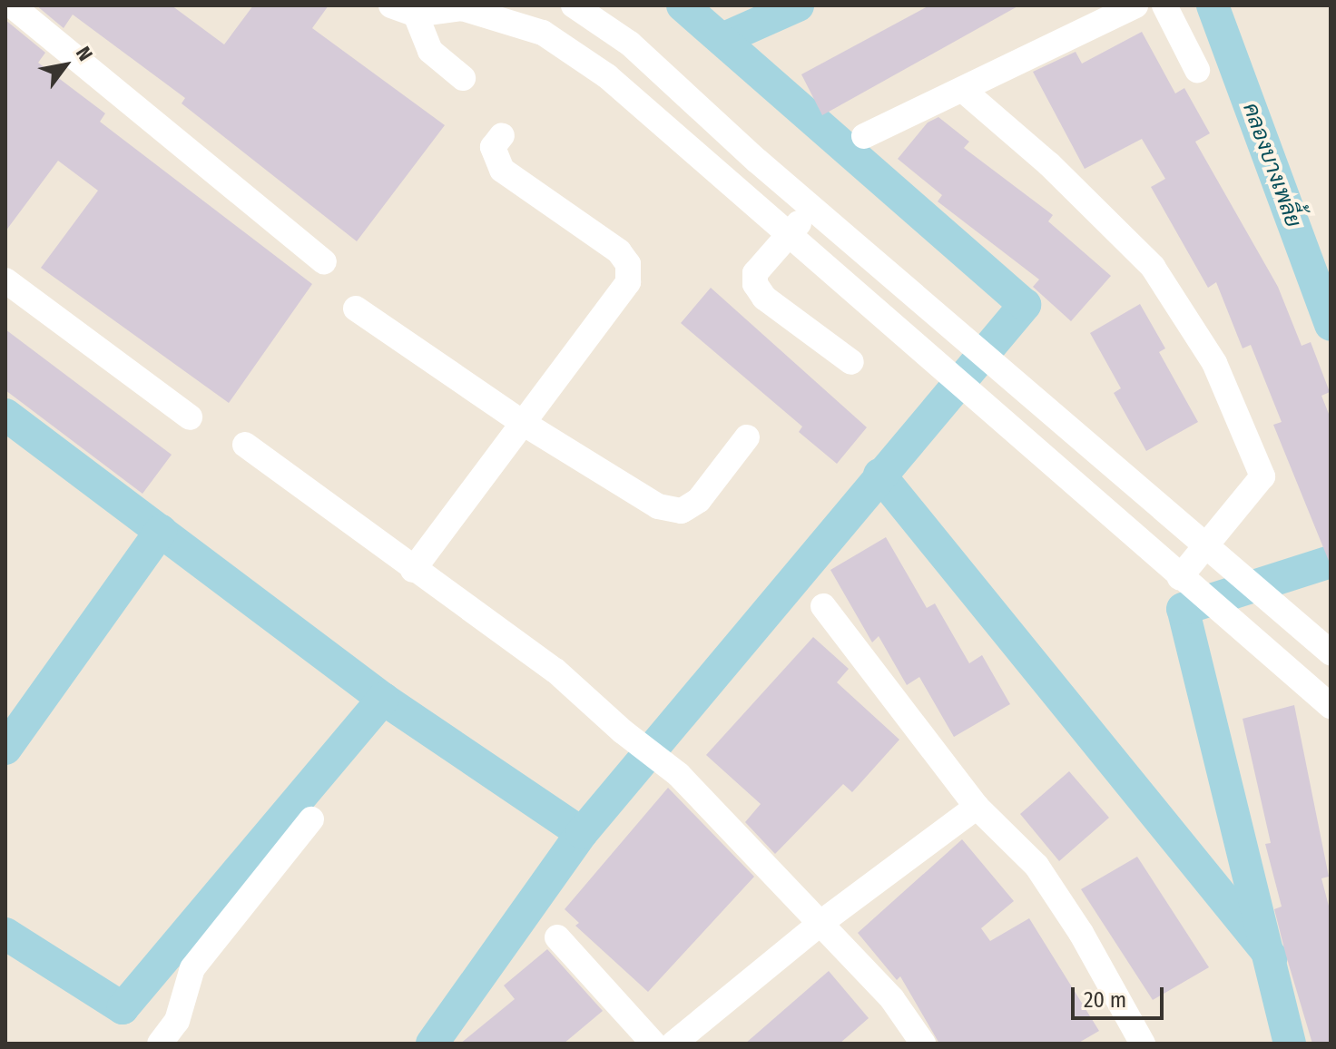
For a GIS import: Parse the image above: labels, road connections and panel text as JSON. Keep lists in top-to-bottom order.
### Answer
{
  "water": ["คลองบางเพลี้ย"],
  "scale_bar": "20 m",
  "north": "top right"
}
